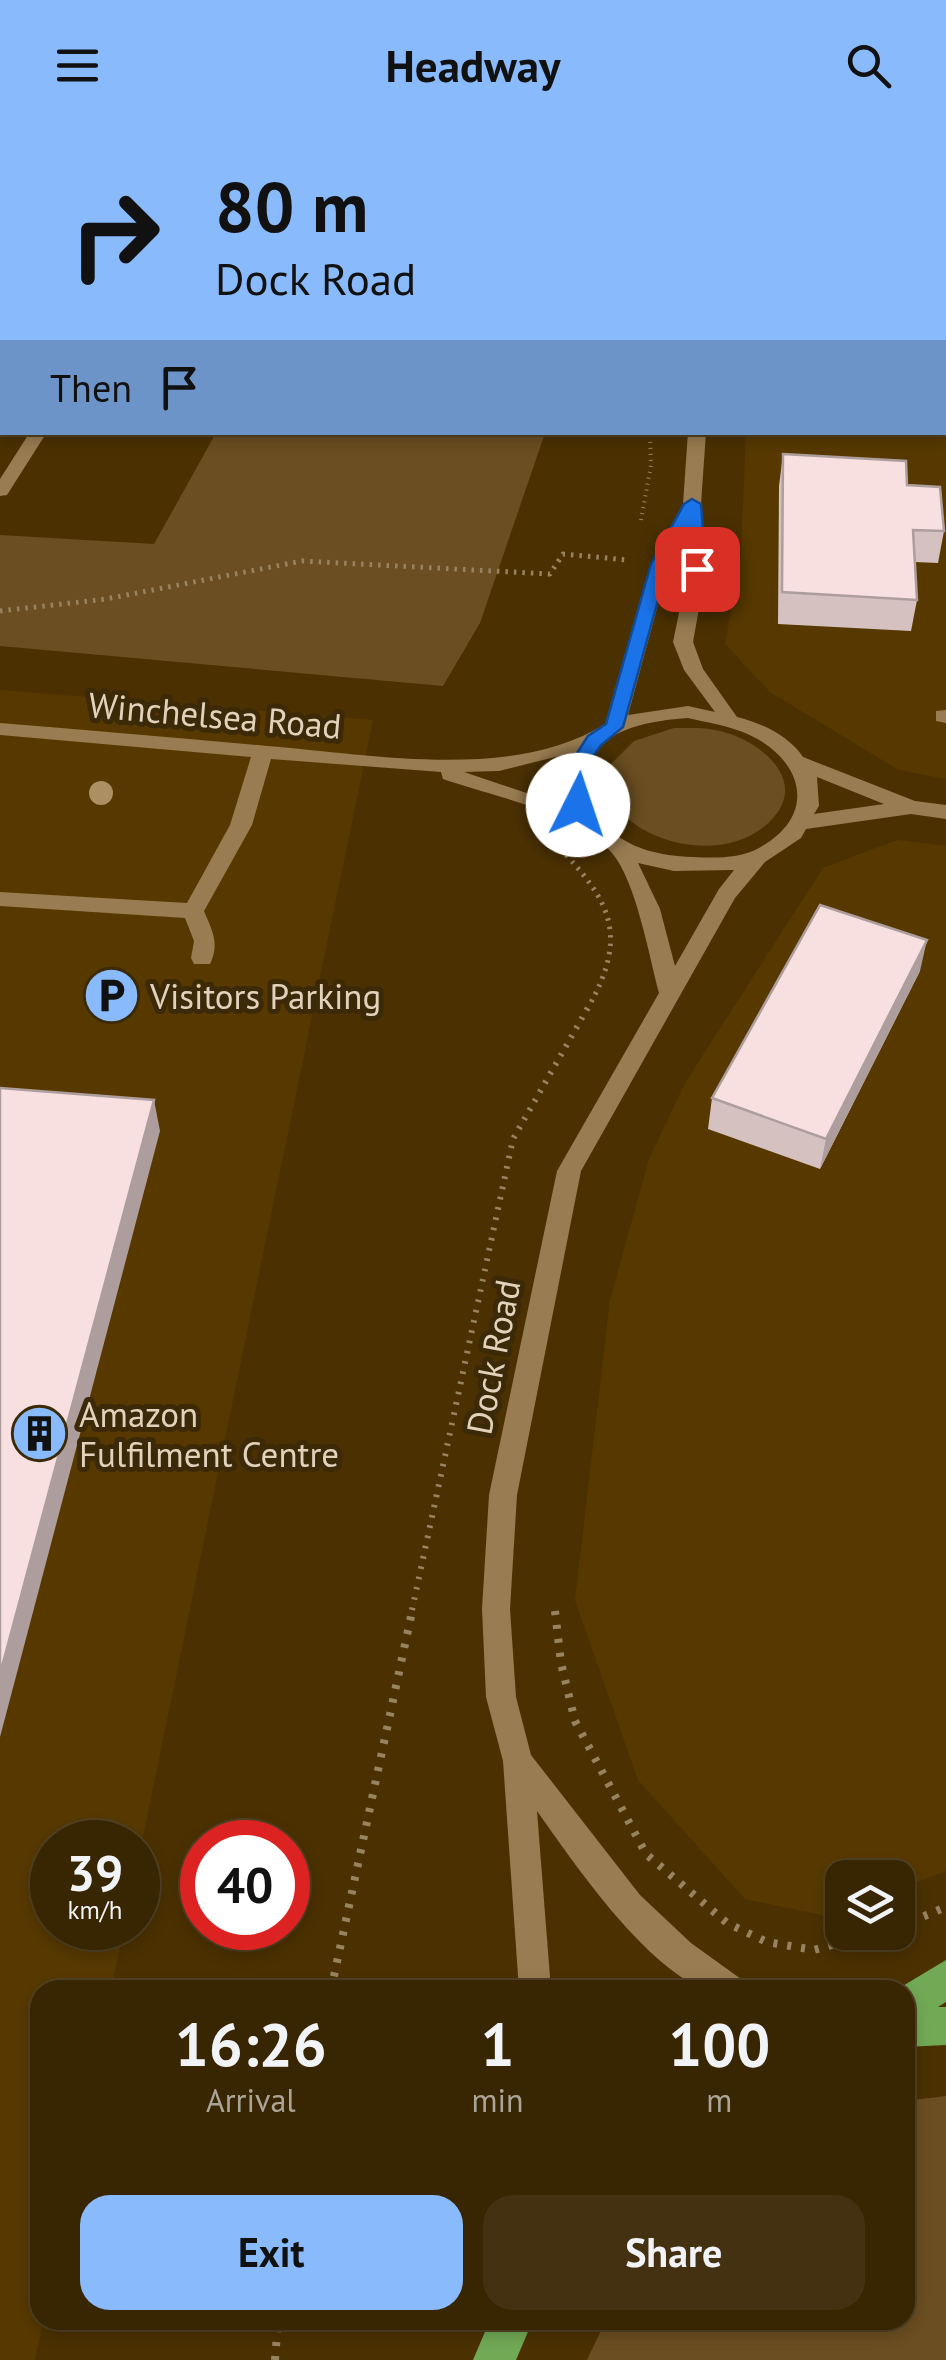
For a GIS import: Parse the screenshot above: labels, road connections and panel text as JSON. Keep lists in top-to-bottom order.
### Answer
{
  "streets": {
    "street": ["Winchelsea Road", "Dock Road"]
  },
  "crossings": [
    ["Winchelsea Road", "Dock Road"]
  ],
  "places": {
    "parking": ["Visitors Parking"],
    "building": ["Amazon Fulfilment Centre"]
  },
  "page": {
    "header": "Headway",
    "turn": ["80 m", "Dock Road"],
    "then": "Then",
    "speed": "39 km/h",
    "limit": "40",
    "eta": [
      "16:26",
      "Arrival",
      "1",
      "min",
      "100",
      "m"
    ],
    "buttons": ["Exit", "Share"]
  }
}
